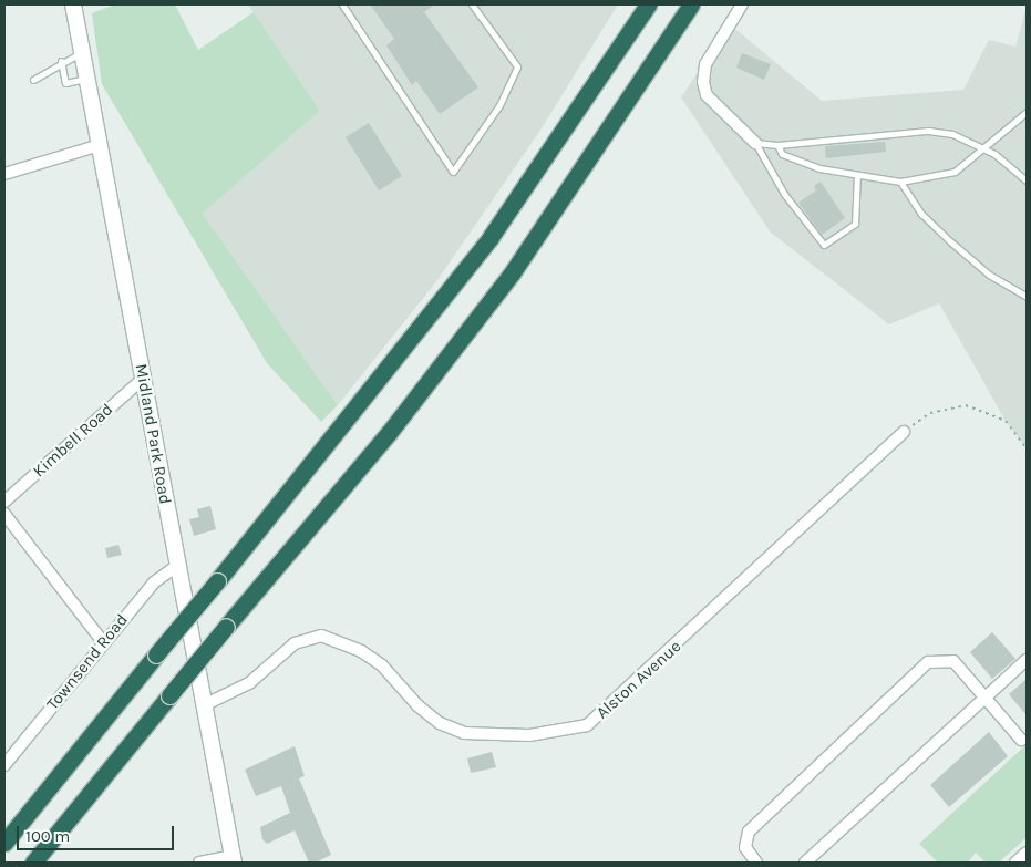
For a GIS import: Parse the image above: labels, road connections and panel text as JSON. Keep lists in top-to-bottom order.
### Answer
{
  "streets": {
    "street": [
      "Midland Park Road",
      "Kimbell Road",
      "Townsend Road",
      "Alston Avenue"
    ]
  },
  "crossings": [
    ["Midland Park Road", "Kimbell Road"],
    ["Midland Park Road", "Townsend Road"],
    ["Midland Park Road", "Alston Avenue"]
  ],
  "scale_bar": "100 m"
}
